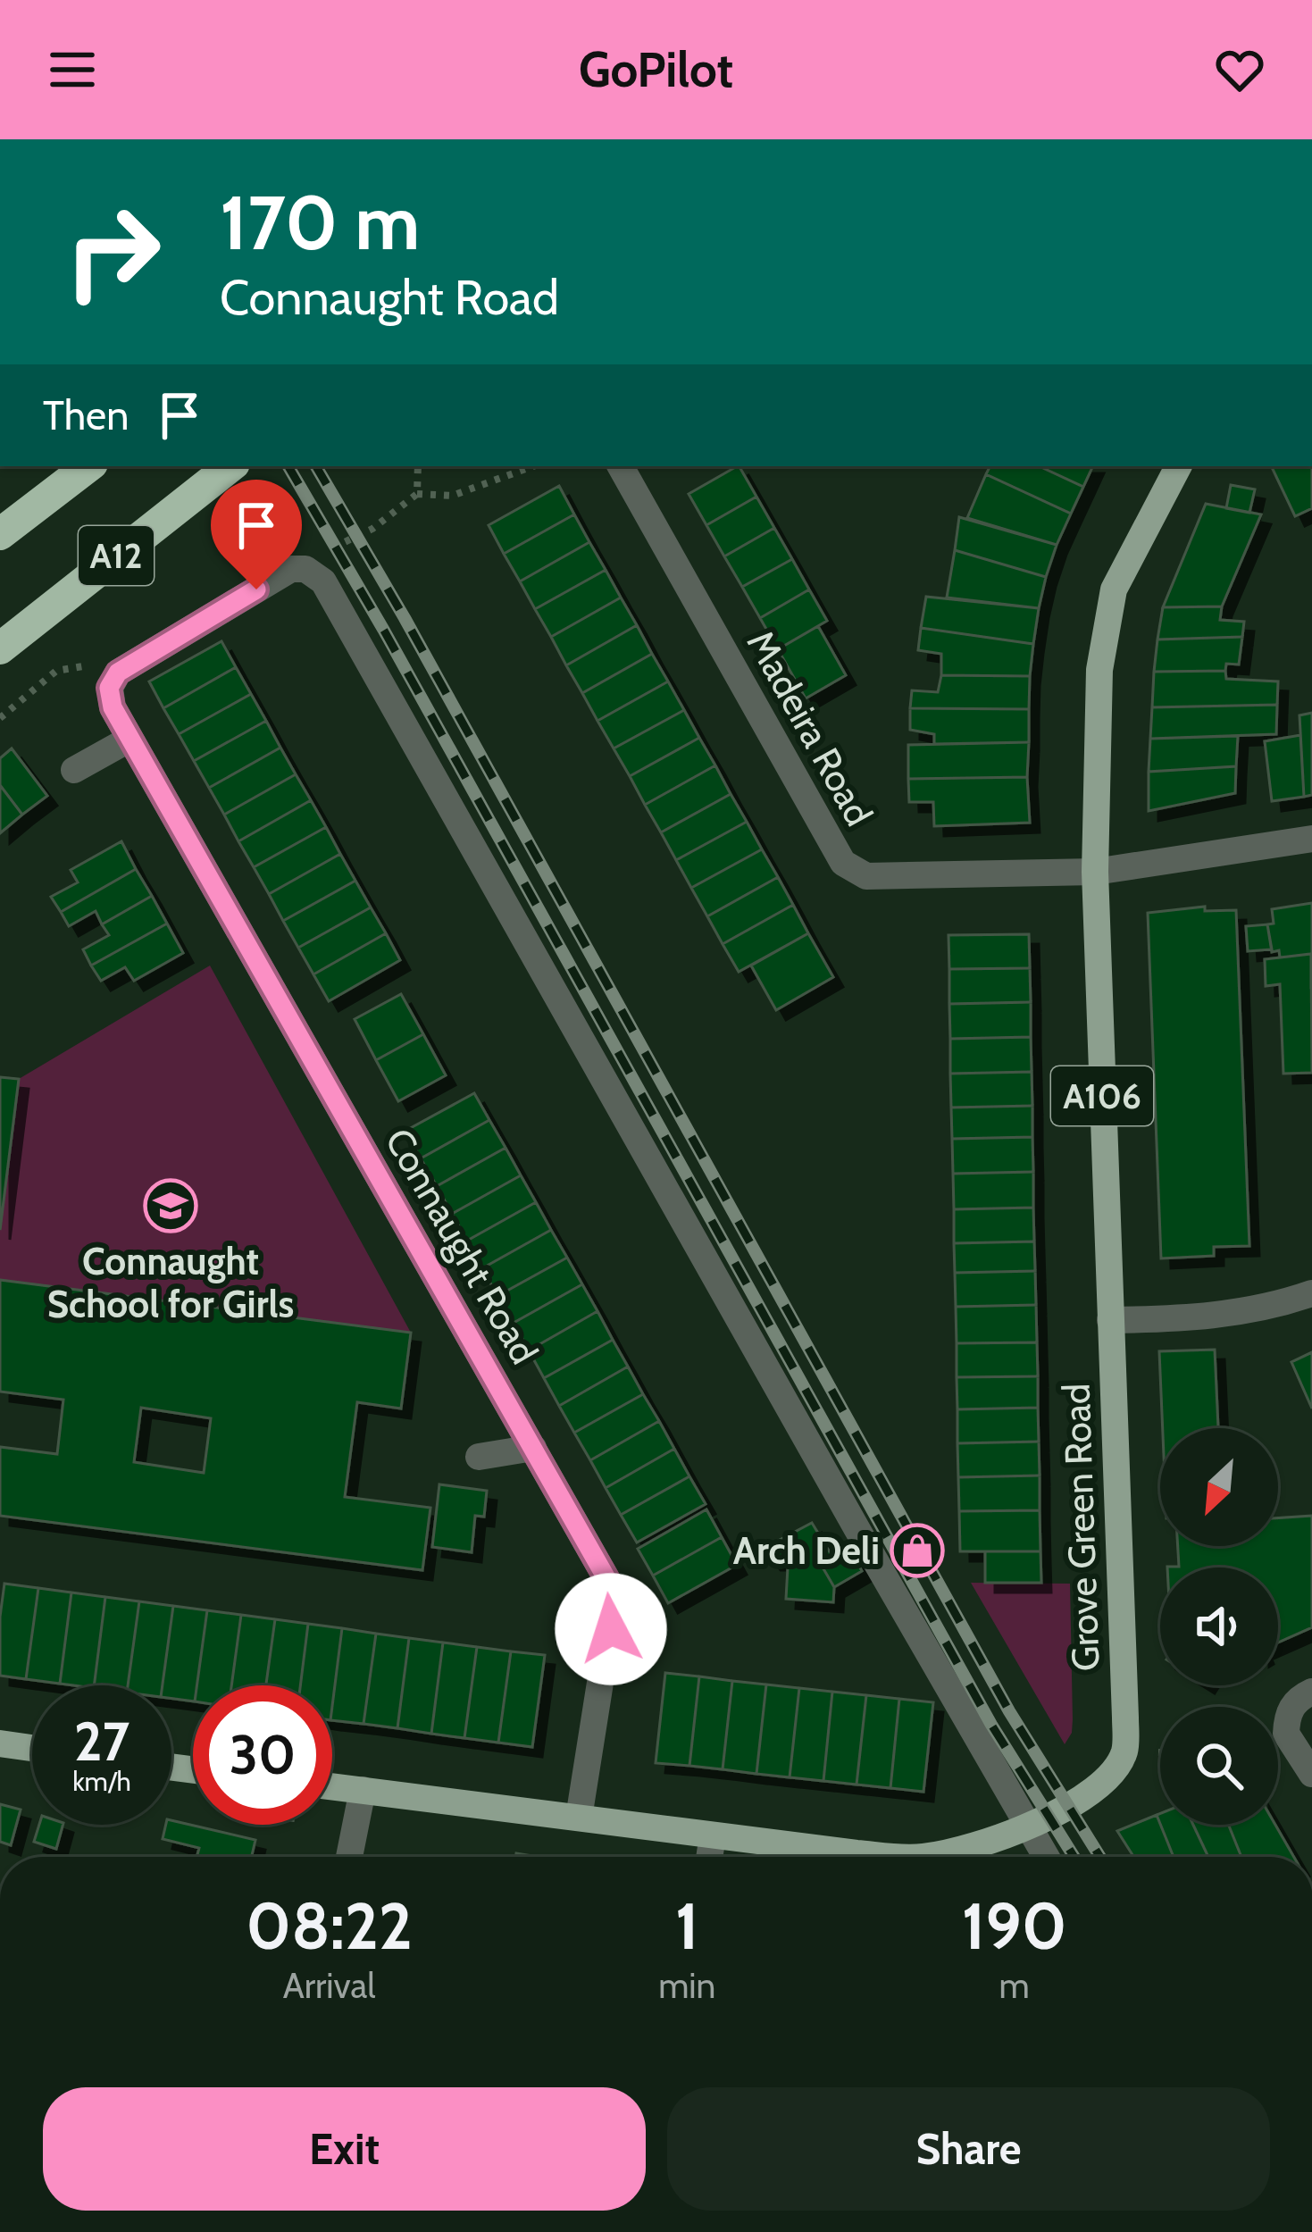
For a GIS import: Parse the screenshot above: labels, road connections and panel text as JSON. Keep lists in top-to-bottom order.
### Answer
{
  "streets": {
    "highway": ["A12"],
    "main road": ["A106", "Grove Green Road"],
    "street": ["Madeira Road", "Connaught Road"]
  },
  "crossings": [
    ["Madeira Road", "Grove Green Road"],
    ["Connaught Road", "Grove Green Road"]
  ],
  "places": {
    "school or university": ["Connaught School for Girls"],
    "shop": ["Arch Deli"]
  },
  "north": "bottom left",
  "page": {
    "header": "GoPilot",
    "turn": ["170 m", "Connaught Road"],
    "then": "Then",
    "speed": "27 km/h",
    "limit": "30",
    "eta": [
      "08:22",
      "Arrival",
      "1",
      "min",
      "190",
      "m"
    ],
    "buttons": ["Exit", "Share"]
  }
}
